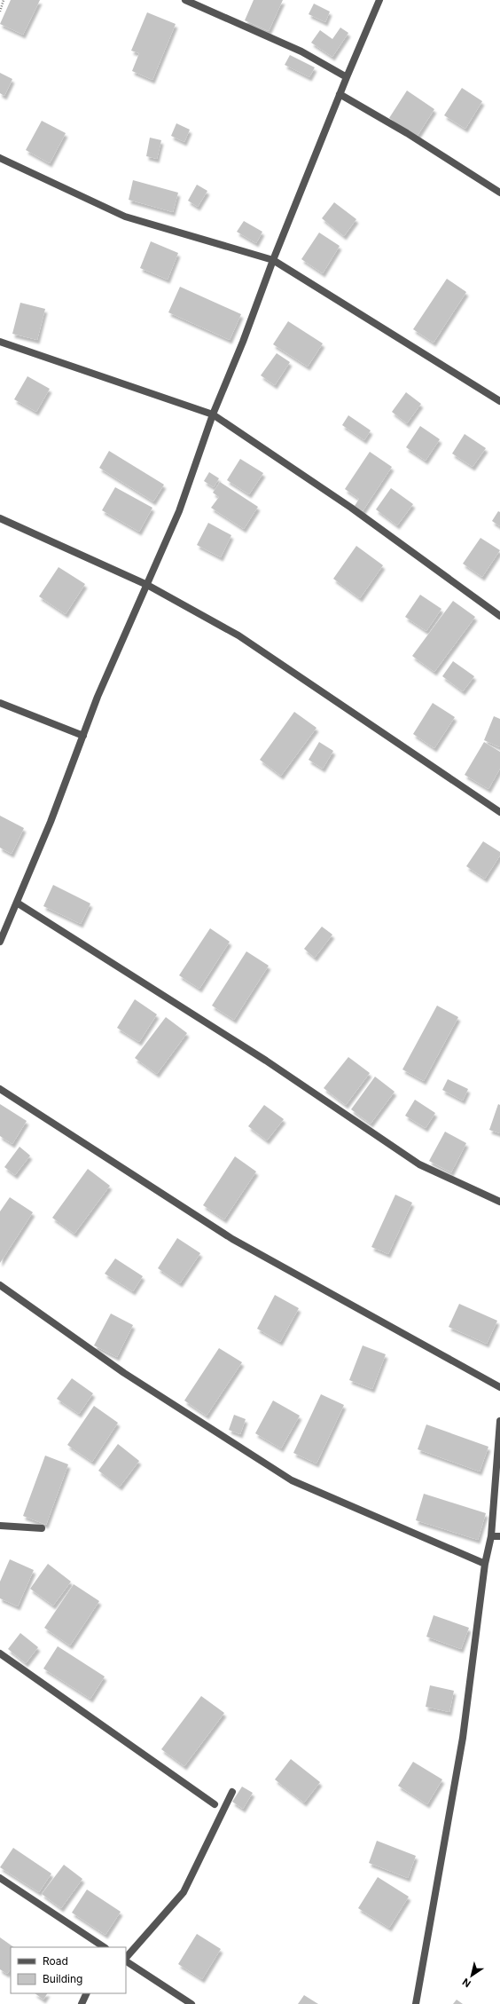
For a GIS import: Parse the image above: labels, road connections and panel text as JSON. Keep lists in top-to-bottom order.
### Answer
{
  "legend": ["Road", "Building"],
  "north": "bottom left"
}
